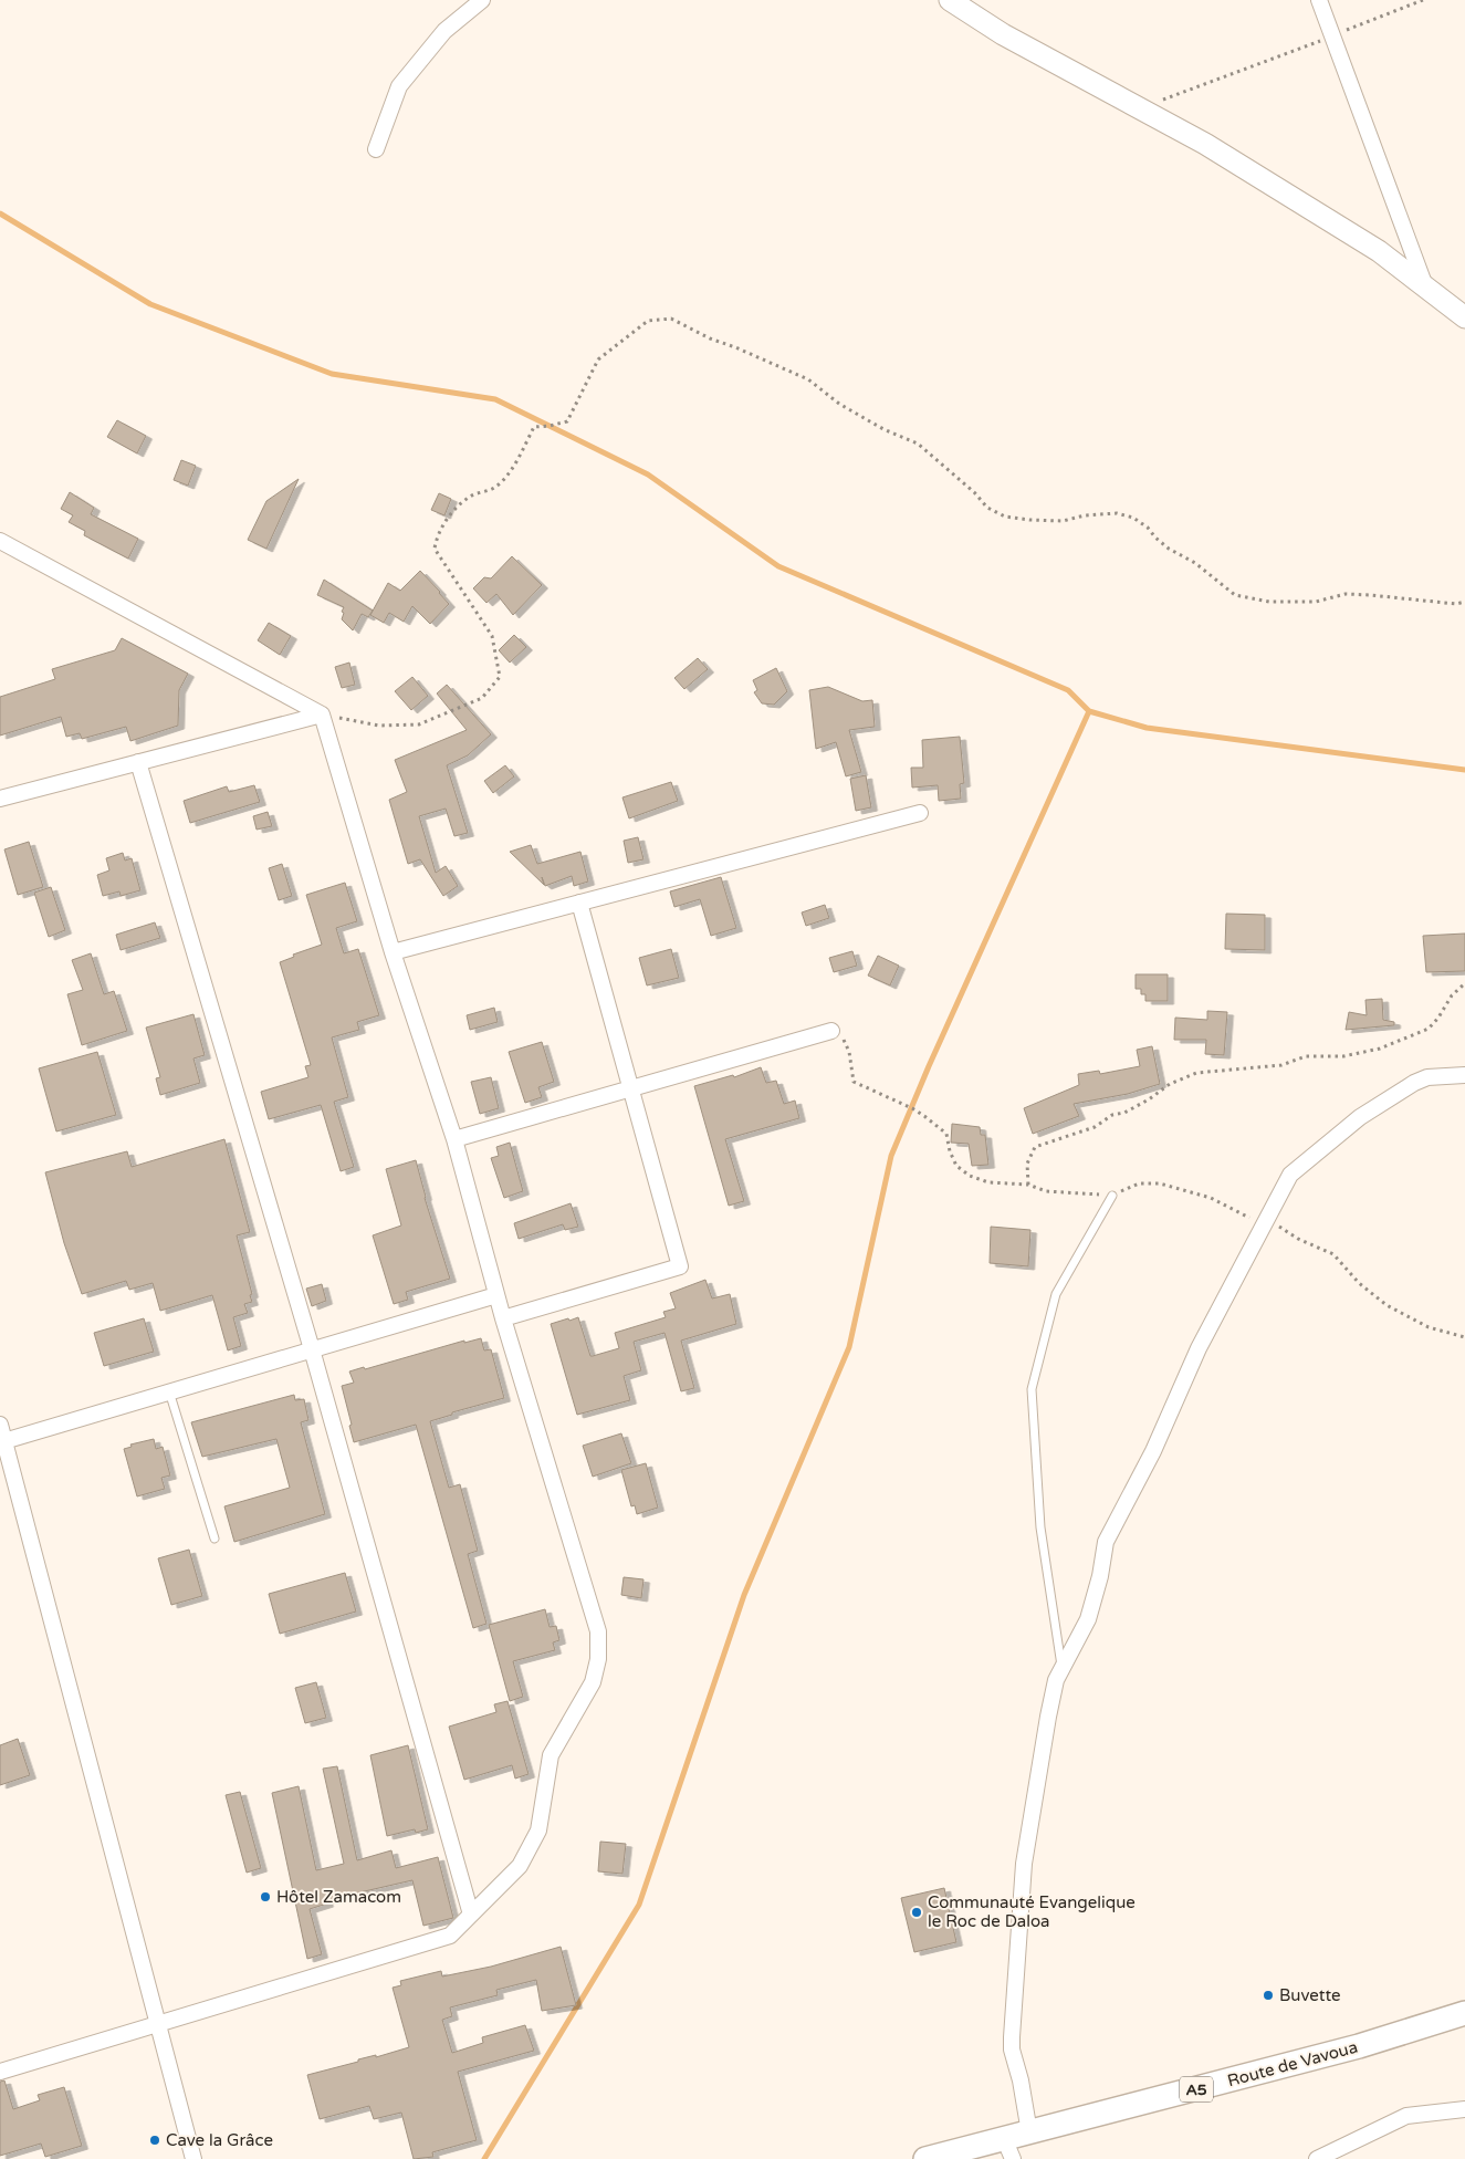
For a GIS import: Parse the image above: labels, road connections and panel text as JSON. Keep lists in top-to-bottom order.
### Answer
{
  "streets": {
    "main road": ["Route de Vavoua", "A5"]
  },
  "places": [
    "Hôtel Zamacom",
    "Communauté Evangelique le Roc de Daloa",
    "Buvette",
    "Cave la Grâce"
  ]
}
